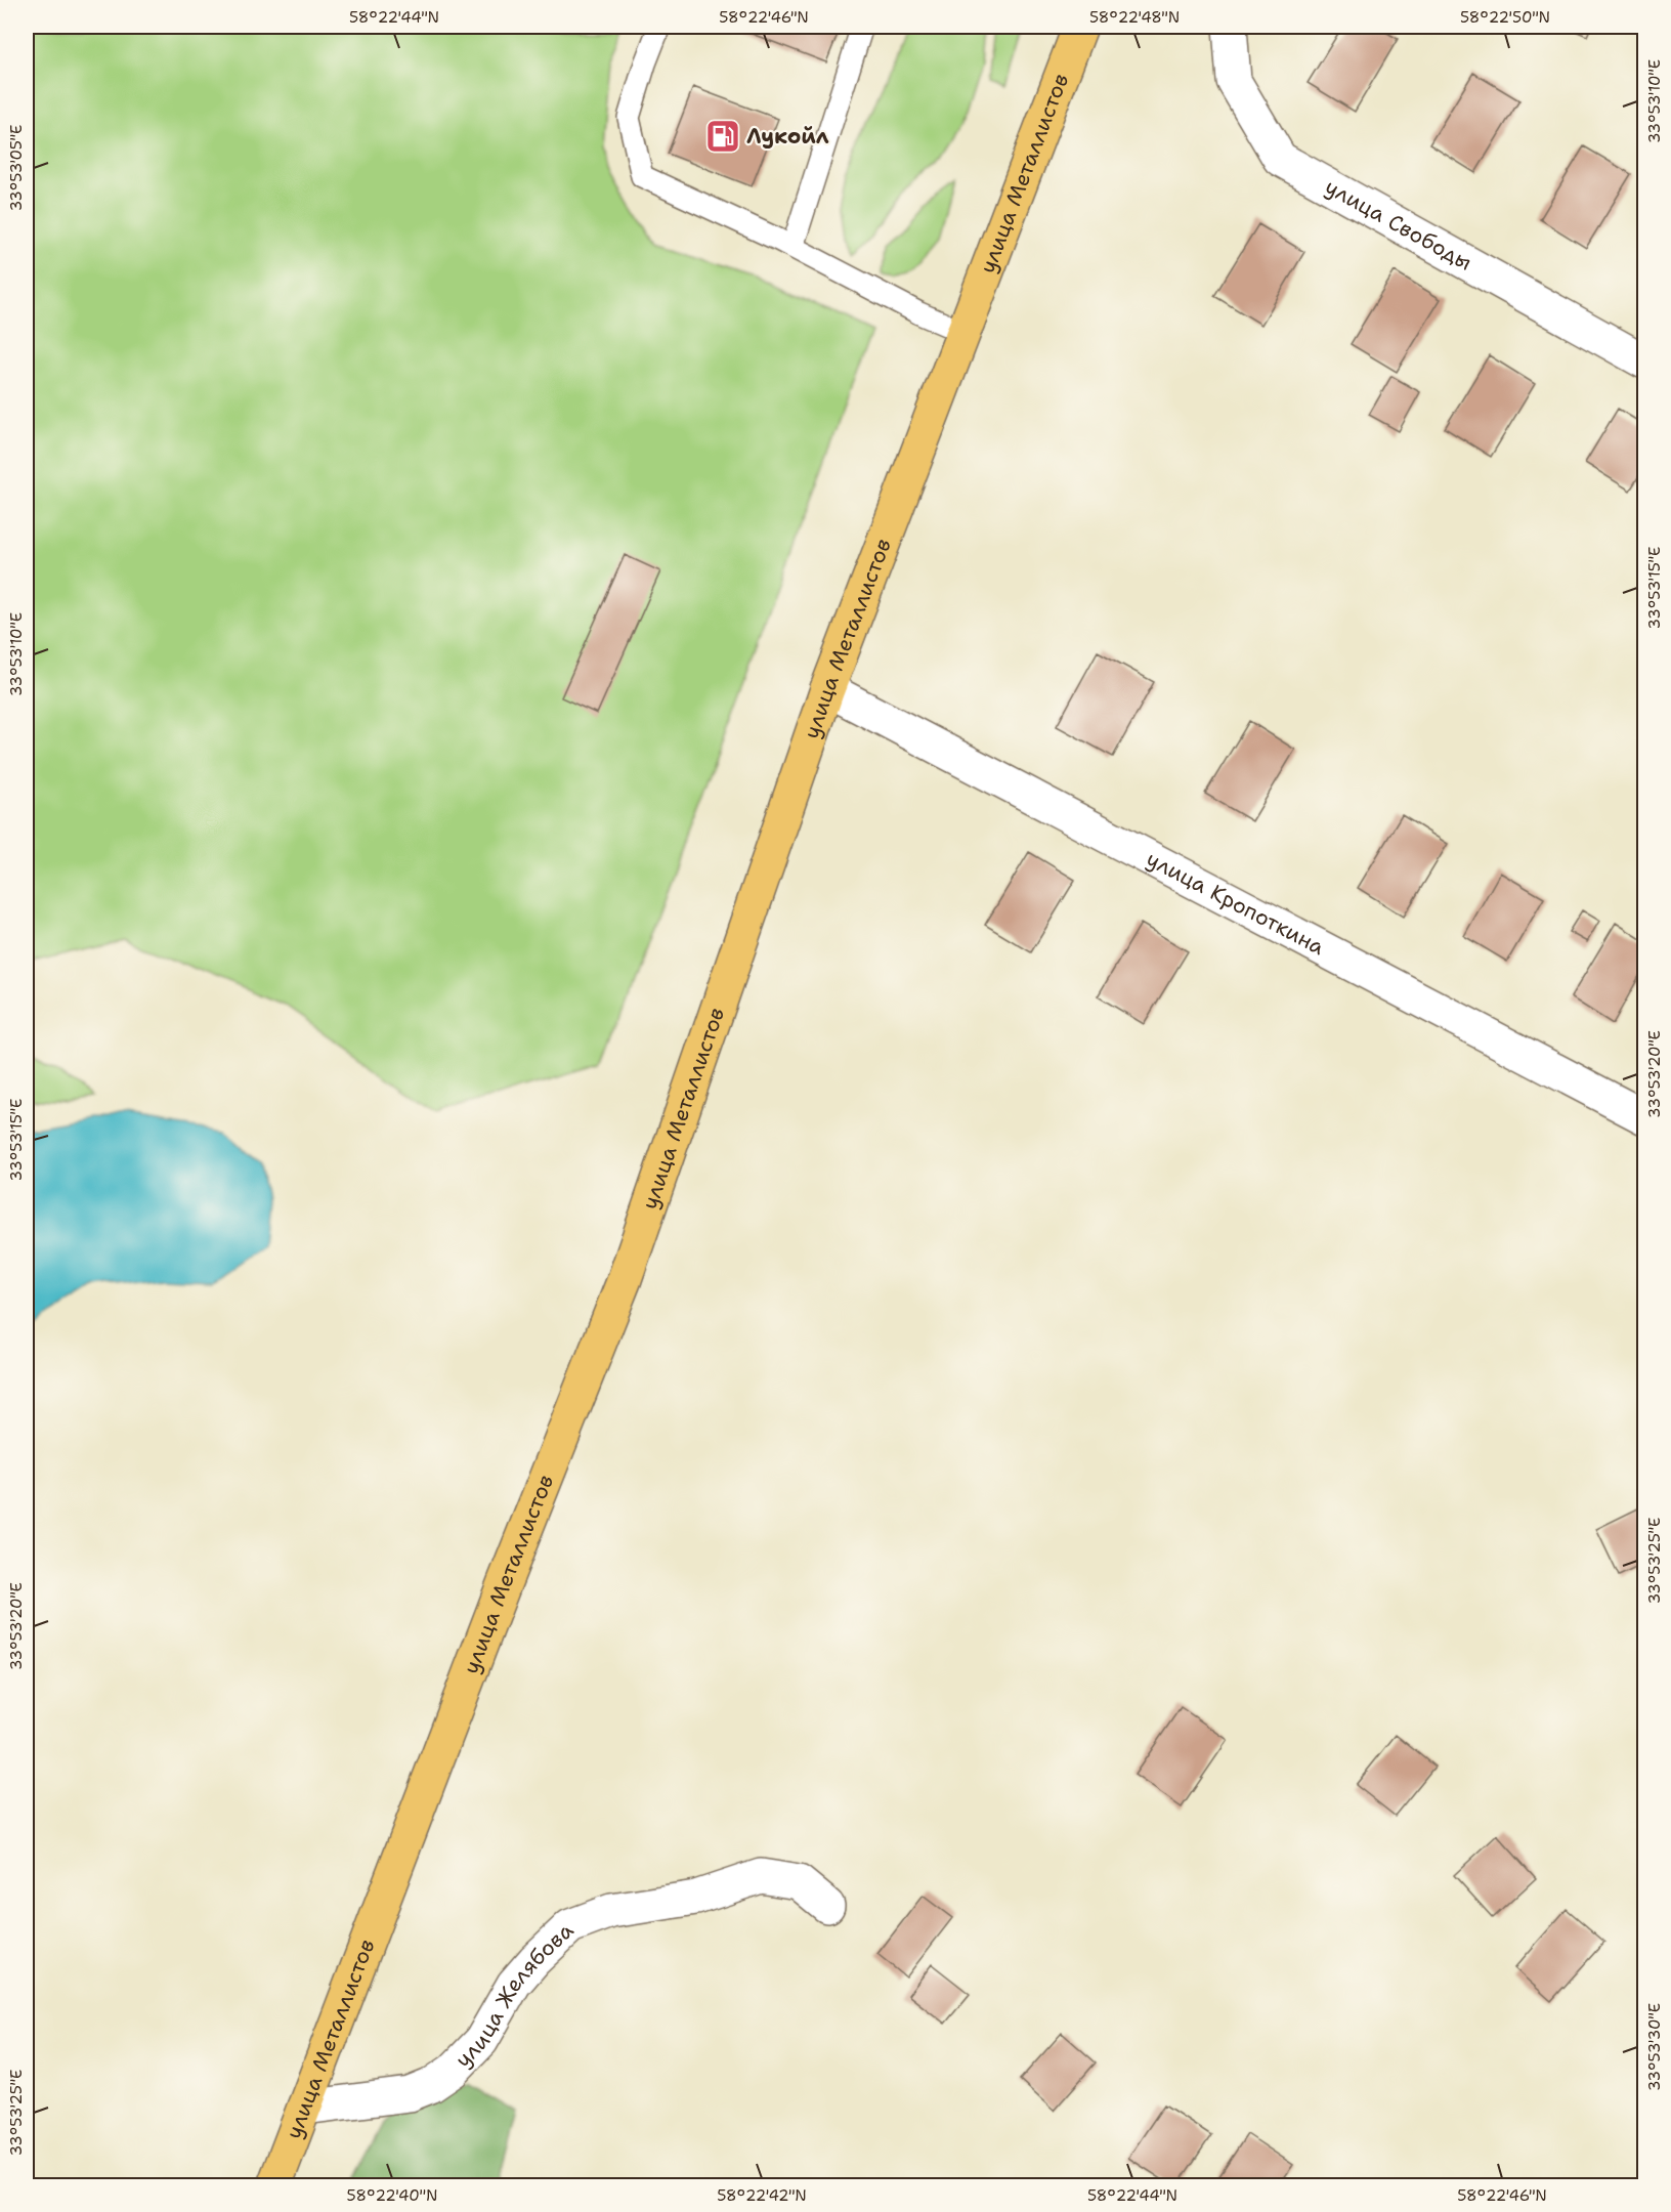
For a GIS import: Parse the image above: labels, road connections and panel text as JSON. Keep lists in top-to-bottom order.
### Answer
{
  "streets": {
    "main road": ["улица Металлистов"],
    "street": ["улица Свободы", "улица Кропоткина", "улица Желябова"]
  },
  "crossings": [
    ["улица Металлистов", "улица Кропоткина"],
    ["улица Металлистов", "улица Желябова"]
  ],
  "places": {
    "fuel station": ["Лукойл"]
  },
  "coordinates": [
    "58°22'44\"N",
    "58°22'46\"N",
    "58°22'48\"N",
    "58°22'50\"N",
    "33°53'10\"E",
    "33°53'05\"E",
    "33°53'15\"E",
    "33°53'20\"E",
    "33°53'25\"E",
    "33°53'30\"E",
    "58°22'40\"N",
    "58°22'42\"N"
  ]
}
